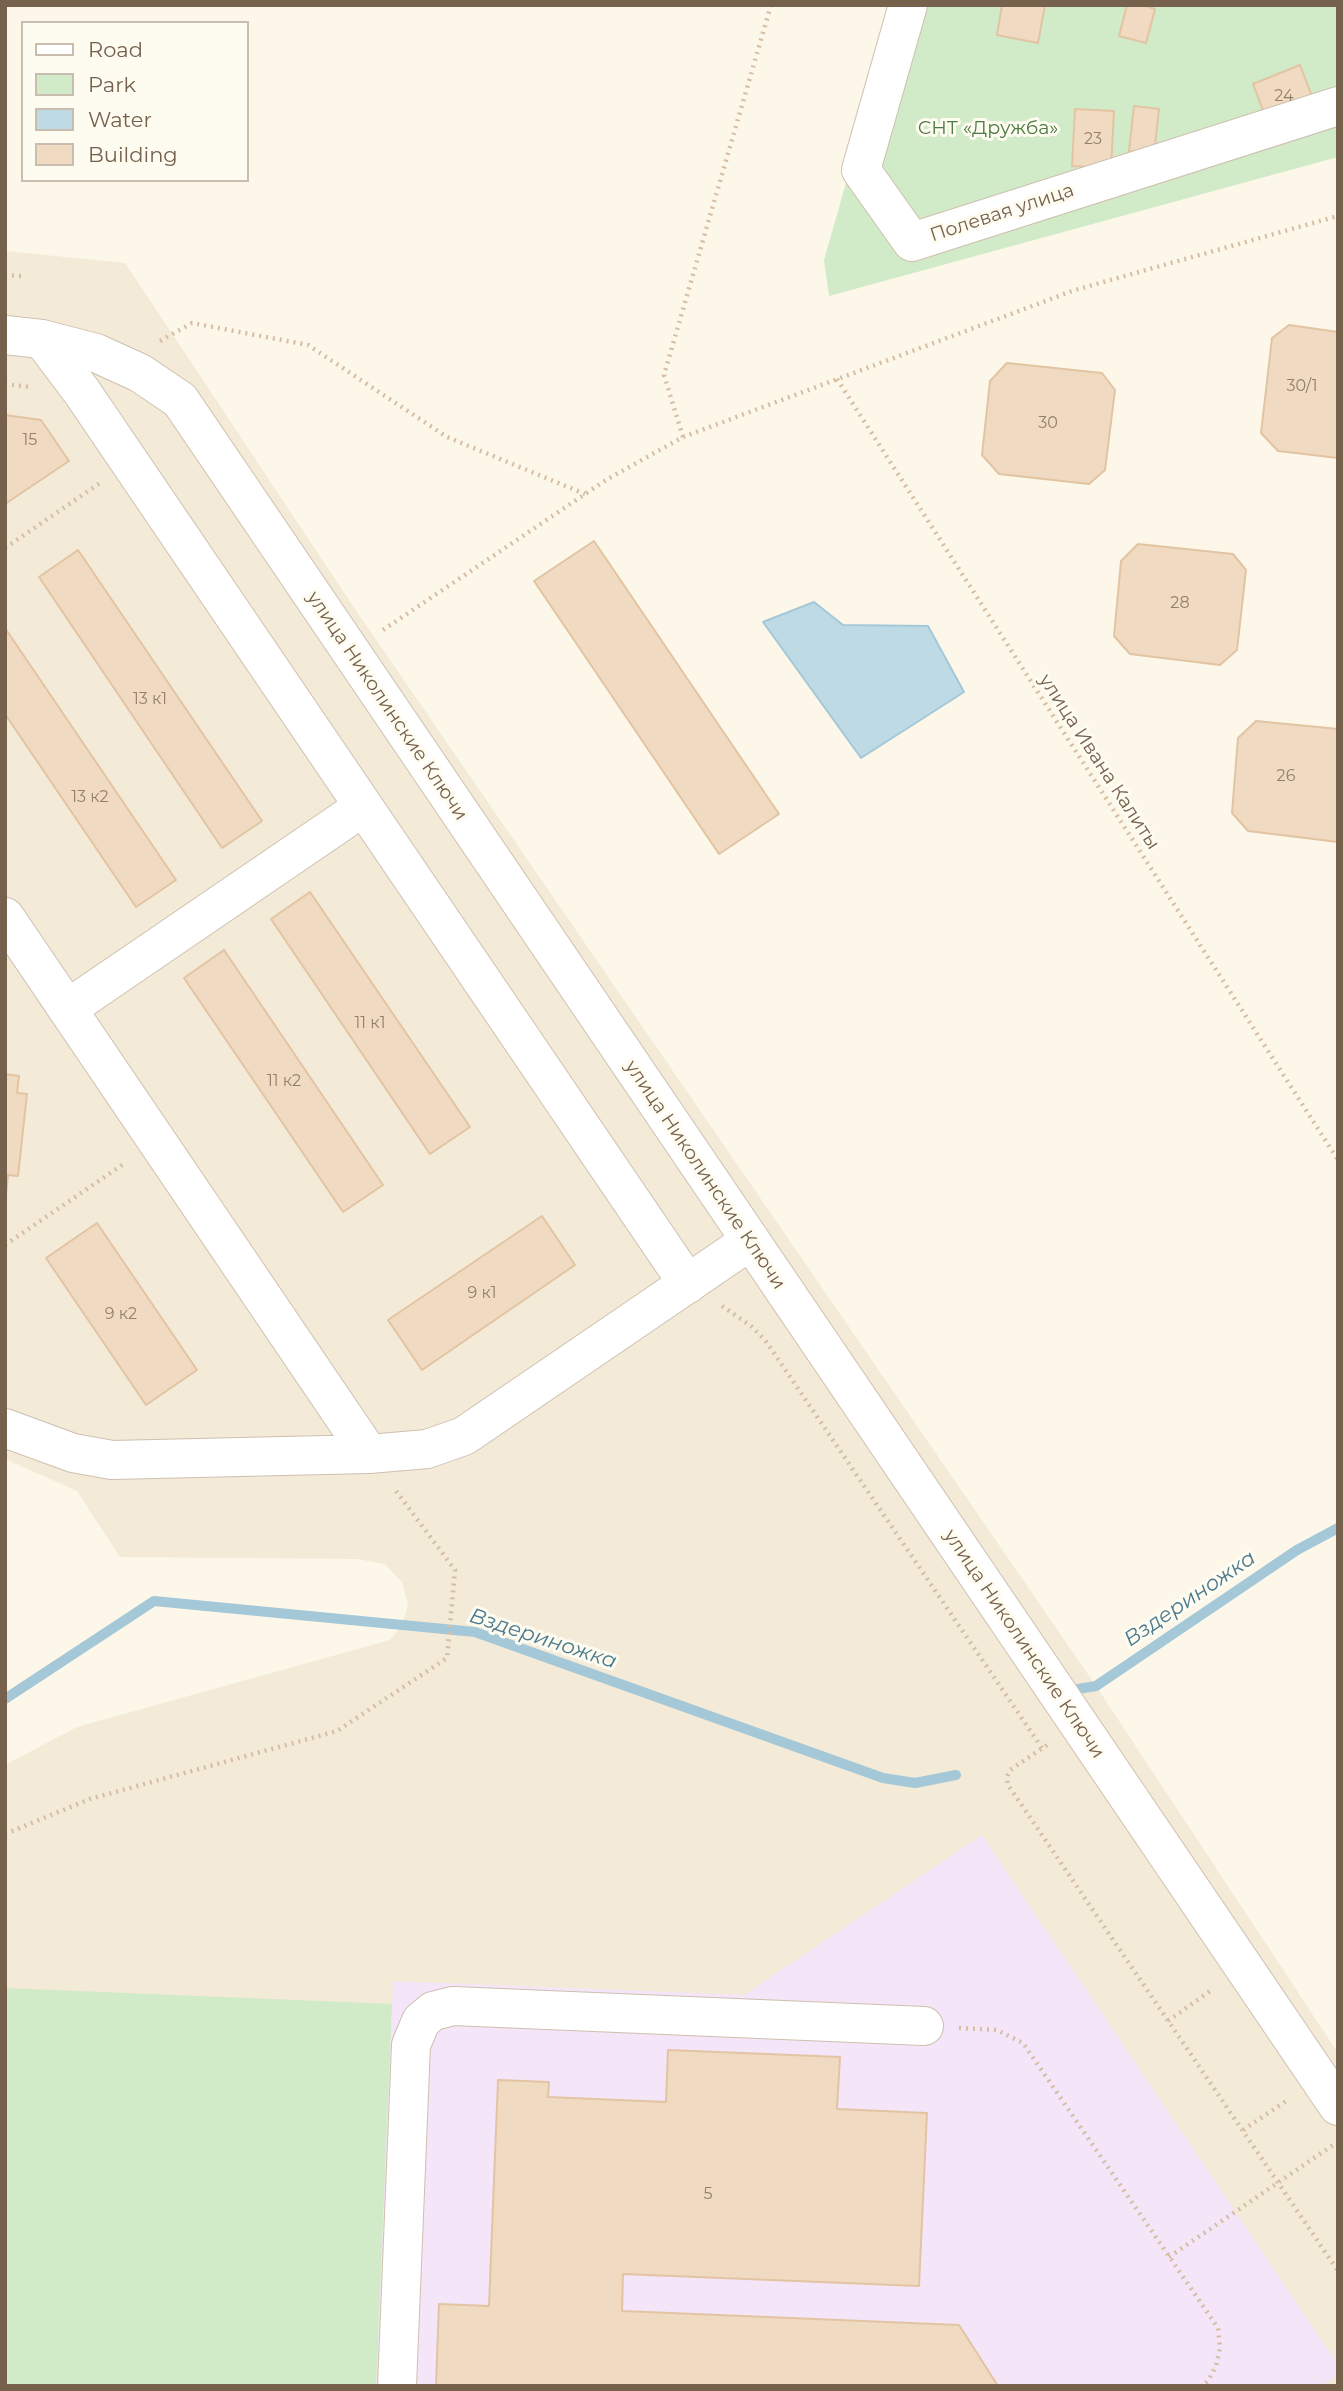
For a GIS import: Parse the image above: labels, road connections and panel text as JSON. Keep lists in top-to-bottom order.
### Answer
{
  "streets": {
    "street": ["Полевая улица", "улица Николинские Ключи"],
    "path": ["улица Ивана Калиты"]
  },
  "water": ["Вздериножка"],
  "parks": ["СНТ «Дружба»"],
  "house_numbers": [
    "24",
    "23",
    "30/1",
    "30",
    "15",
    "28",
    "13 к1",
    "26",
    "13 к2",
    "11 к1",
    "11 к2",
    "9 к1",
    "9 к2",
    "5"
  ],
  "legend": [
    "Road",
    "Park",
    "Water",
    "Building"
  ]
}
